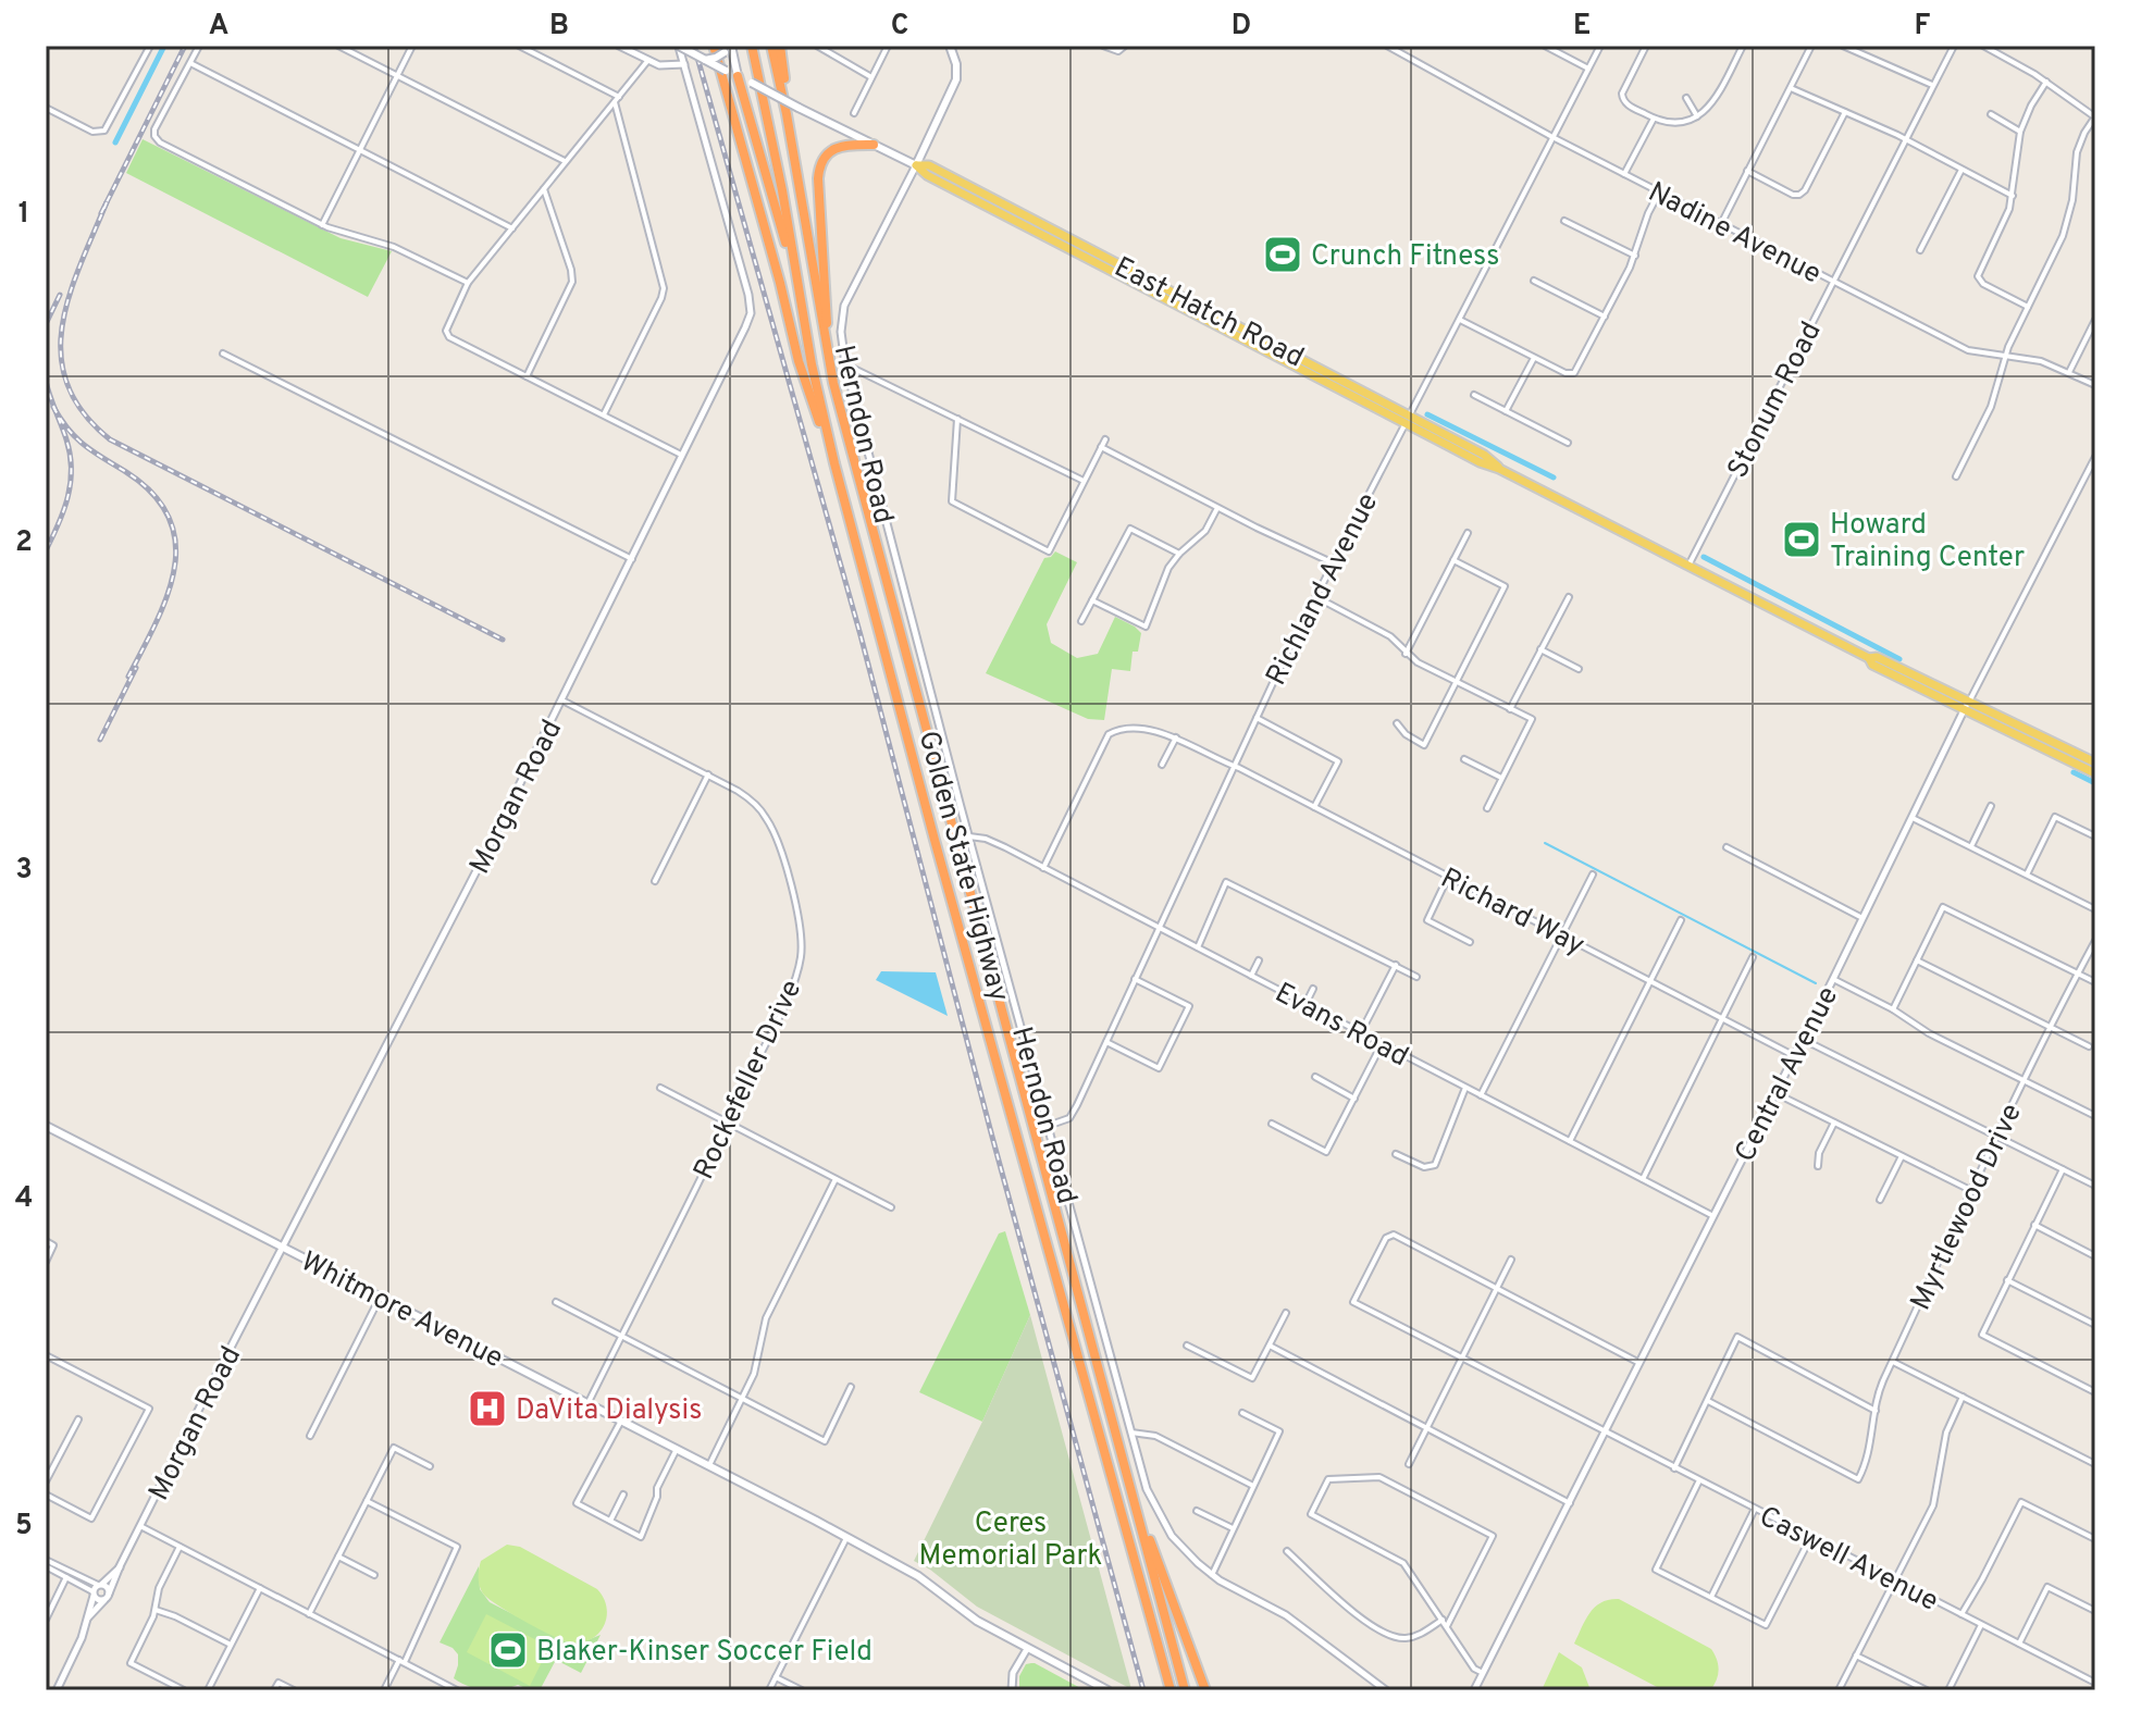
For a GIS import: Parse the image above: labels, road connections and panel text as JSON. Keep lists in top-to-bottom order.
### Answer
{
  "streets": {
    "highway": ["Golden State Highway"],
    "main road": ["East Hatch Road", "Herndon Road", "Whitmore Avenue"],
    "street": [
      "Nadine Avenue",
      "Stonum Road",
      "Richland Avenue",
      "Morgan Road",
      "Richard Way",
      "Evans Road",
      "Central Avenue",
      "Rockefeller Drive",
      "Myrtlewood Drive",
      "Caswell Avenue"
    ]
  },
  "crossings": [
    ["Nadine Avenue", "Stonum Road"],
    ["Nadine Avenue", "Richland Avenue"],
    ["East Hatch Road", "Stonum Road"],
    ["East Hatch Road", "Herndon Road"],
    ["East Hatch Road", "Richland Avenue"],
    ["East Hatch Road", "Morgan Road"],
    ["East Hatch Road", "Central Avenue"],
    ["Herndon Road", "Richland Avenue"],
    ["Herndon Road", "Evans Road"],
    ["Richland Avenue", "Richard Way"],
    ["Richland Avenue", "Evans Road"],
    ["Morgan Road", "Rockefeller Drive"],
    ["Morgan Road", "Whitmore Avenue"],
    ["Richard Way", "Evans Road"],
    ["Richard Way", "Central Avenue"],
    ["Evans Road", "Central Avenue"],
    ["Central Avenue", "Caswell Avenue"],
    ["Rockefeller Drive", "Whitmore Avenue"]
  ],
  "parks": ["Ceres Memorial Park"],
  "places": {
    "sports": ["Crunch Fitness", "Howard Training Center", "Blaker-Kinser Soccer Field"],
    "hospital": ["DaVita Dialysis"]
  },
  "grid": {
    "columns": [
      "A",
      "B",
      "C",
      "D",
      "E",
      "F"
    ],
    "rows": [
      "1",
      "2",
      "3",
      "4",
      "5"
    ]
  }
}
